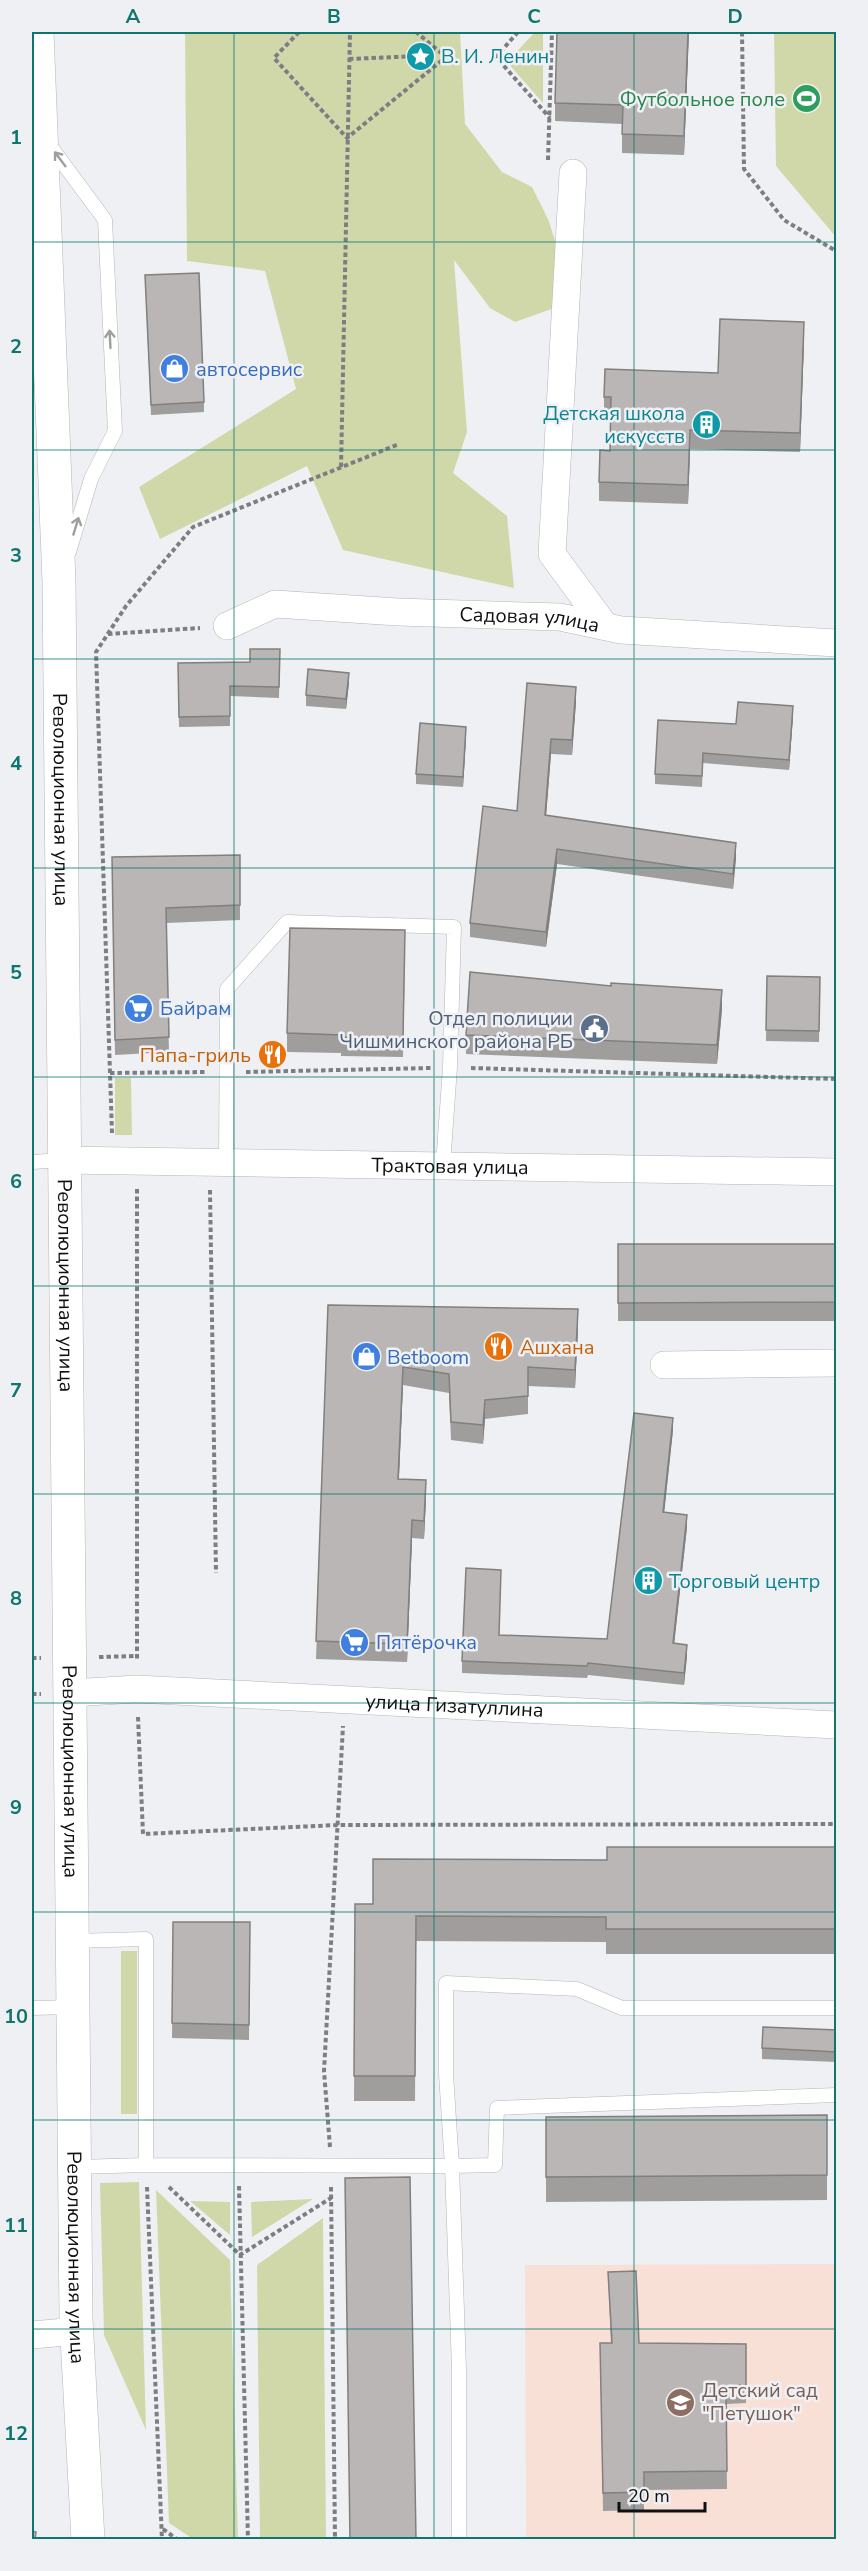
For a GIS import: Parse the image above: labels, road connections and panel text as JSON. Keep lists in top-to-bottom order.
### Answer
{
  "streets": {
    "main road": ["Революционная улица"],
    "street": ["Садовая улица", "Трактовая улица", "улица Гизатуллина"]
  },
  "crossings": [
    ["Революционная улица", "Трактовая улица"],
    ["Революционная улица", "улица Гизатуллина"]
  ],
  "places": {
    "place": ["В. И. Ленин"],
    "sports": ["Футбольное поле"],
    "shop": ["автосервис", "Betboom"],
    "building": ["Детская школа искусств", "Торговый центр"],
    "supermarket": ["Байрам", "Пятёрочка"],
    "public building": ["Отдел полиции Чишминского района РБ"],
    "restaurant": ["Папа-гриль", "Ашхана"],
    "school or university": ["Детский сад \"Петушок\""]
  },
  "scale_bar": "20 m",
  "grid": {
    "columns": [
      "A",
      "B",
      "C",
      "D"
    ],
    "rows": [
      "1",
      "2",
      "3",
      "4",
      "5",
      "6",
      "7",
      "8",
      "9",
      "10",
      "11",
      "12"
    ]
  }
}
